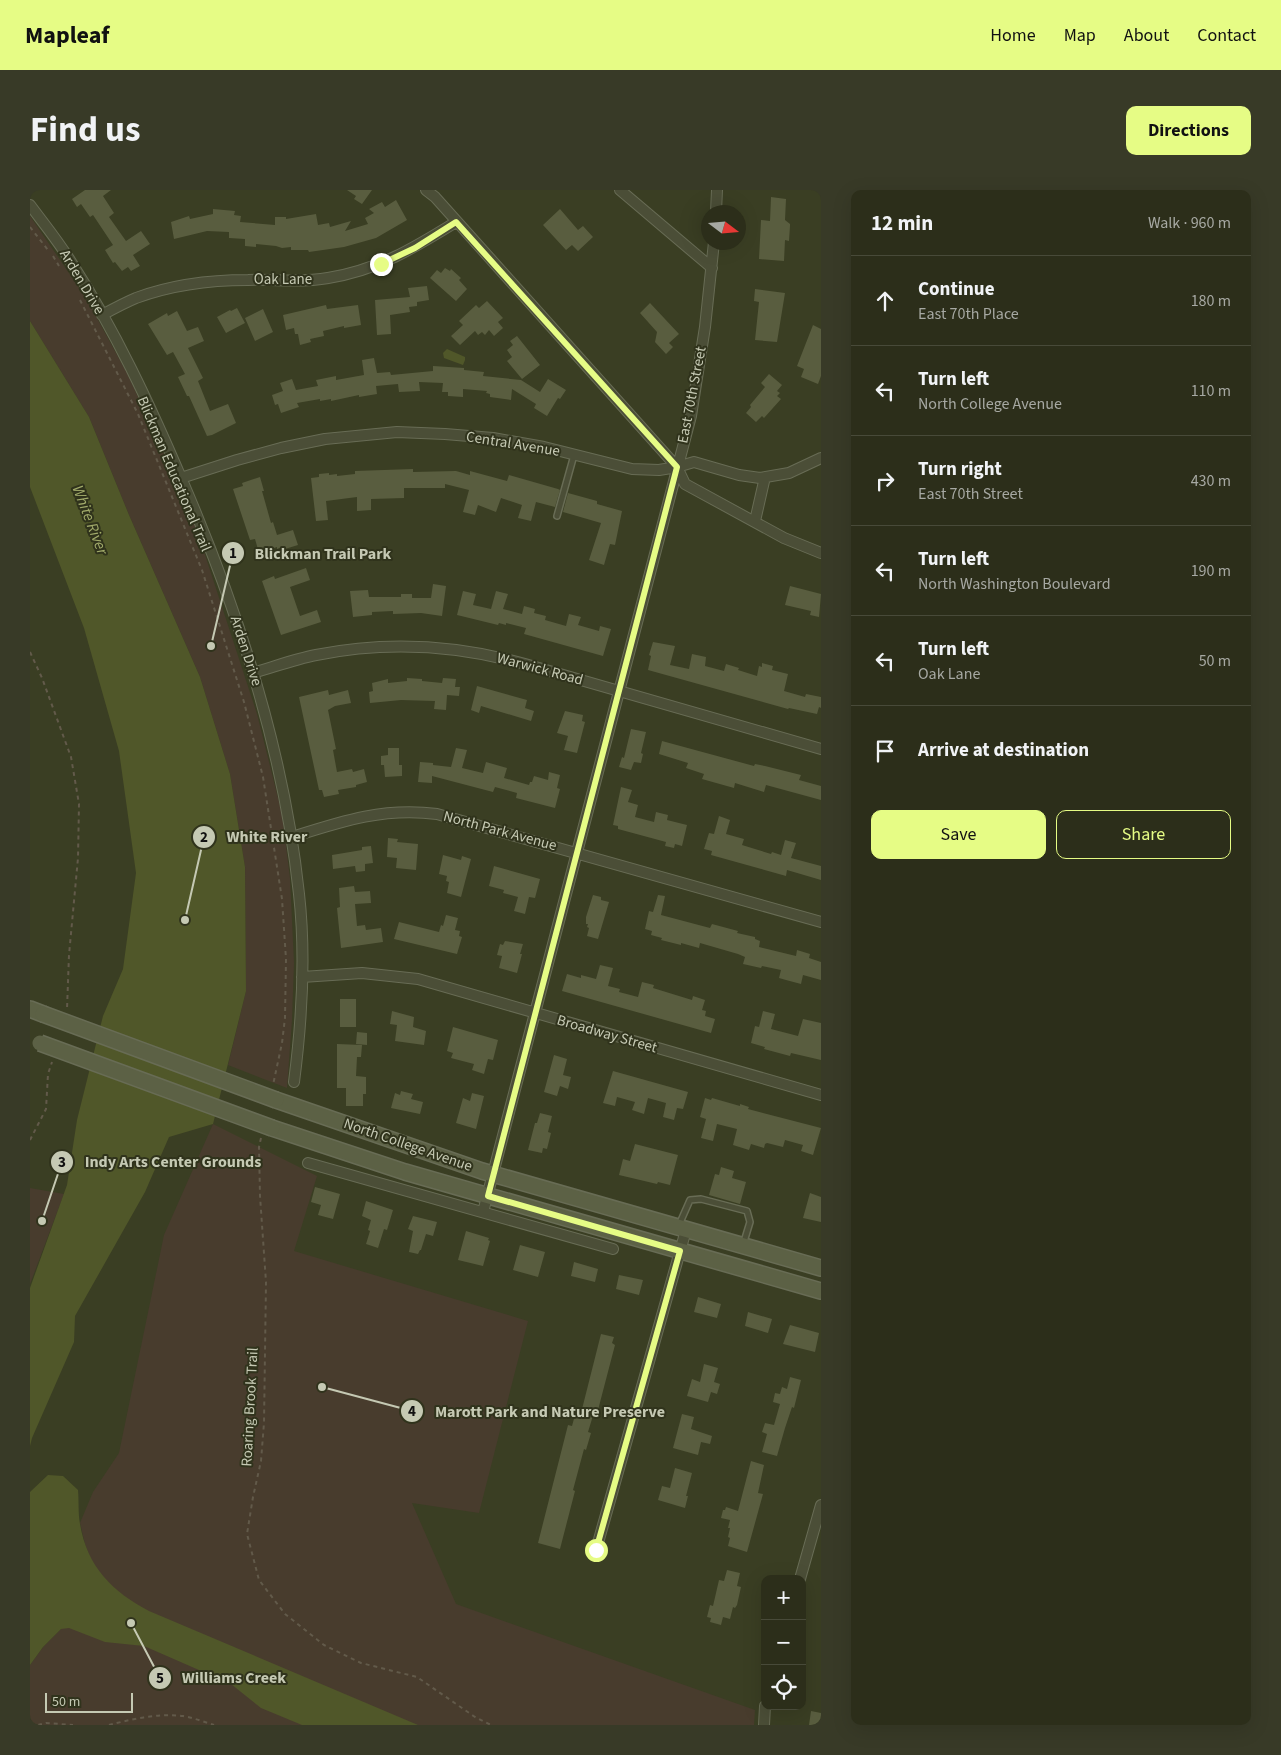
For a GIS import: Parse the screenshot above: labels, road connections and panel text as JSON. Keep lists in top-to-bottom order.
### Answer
{
  "streets": {
    "main road": ["North College Avenue"],
    "street": [
      "Oak Lane",
      "Arden Drive",
      "East 70th Street",
      "Central Avenue",
      "Warwick Road",
      "North Park Avenue",
      "Broadway Street"
    ],
    "path": ["Blickman Educational Trail", "Roaring Brook Trail"]
  },
  "crossings": [
    ["Oak Lane", "Arden Drive"],
    ["Arden Drive", "Central Avenue"],
    ["Arden Drive", "Warwick Road"],
    ["Arden Drive", "North Park Avenue"],
    ["Arden Drive", "Broadway Street"],
    ["East 70th Street", "Central Avenue"],
    ["East 70th Street", "Warwick Road"],
    ["East 70th Street", "North Park Avenue"],
    ["East 70th Street", "Broadway Street"],
    ["East 70th Street", "North College Avenue"],
    ["Blickman Educational Trail", "North College Avenue"],
    ["North College Avenue", "Roaring Brook Trail"]
  ],
  "water": ["White River"],
  "places": [
    "Blickman Trail Park",
    "White River",
    "Indy Arts Center Grounds",
    "Marott Park and Nature Preserve",
    "Williams Creek"
  ],
  "scale_bar": "50 m",
  "north": "right",
  "page": {
    "header": "Mapleaf",
    "nav": [
      "Home",
      "Map",
      "About",
      "Contact"
    ],
    "title": "Find us",
    "buttons": [
      "Directions",
      ["Save", "Share"]
    ],
    "heading": ["12 min", "Walk · 960 m"],
    "list": [
      ["Continue", "East 70th Place", "180 m"],
      ["Turn left", "North College Avenue", "110 m"],
      ["Turn right", "East 70th Street", "430 m"],
      ["Turn left", "North Washington Boulevard", "190 m"],
      ["Turn left", "Oak Lane", "50 m"],
      "Arrive at destination"
    ],
    "map_buttons": ["+", "−"],
    "scale": "50 m"
  }
}
